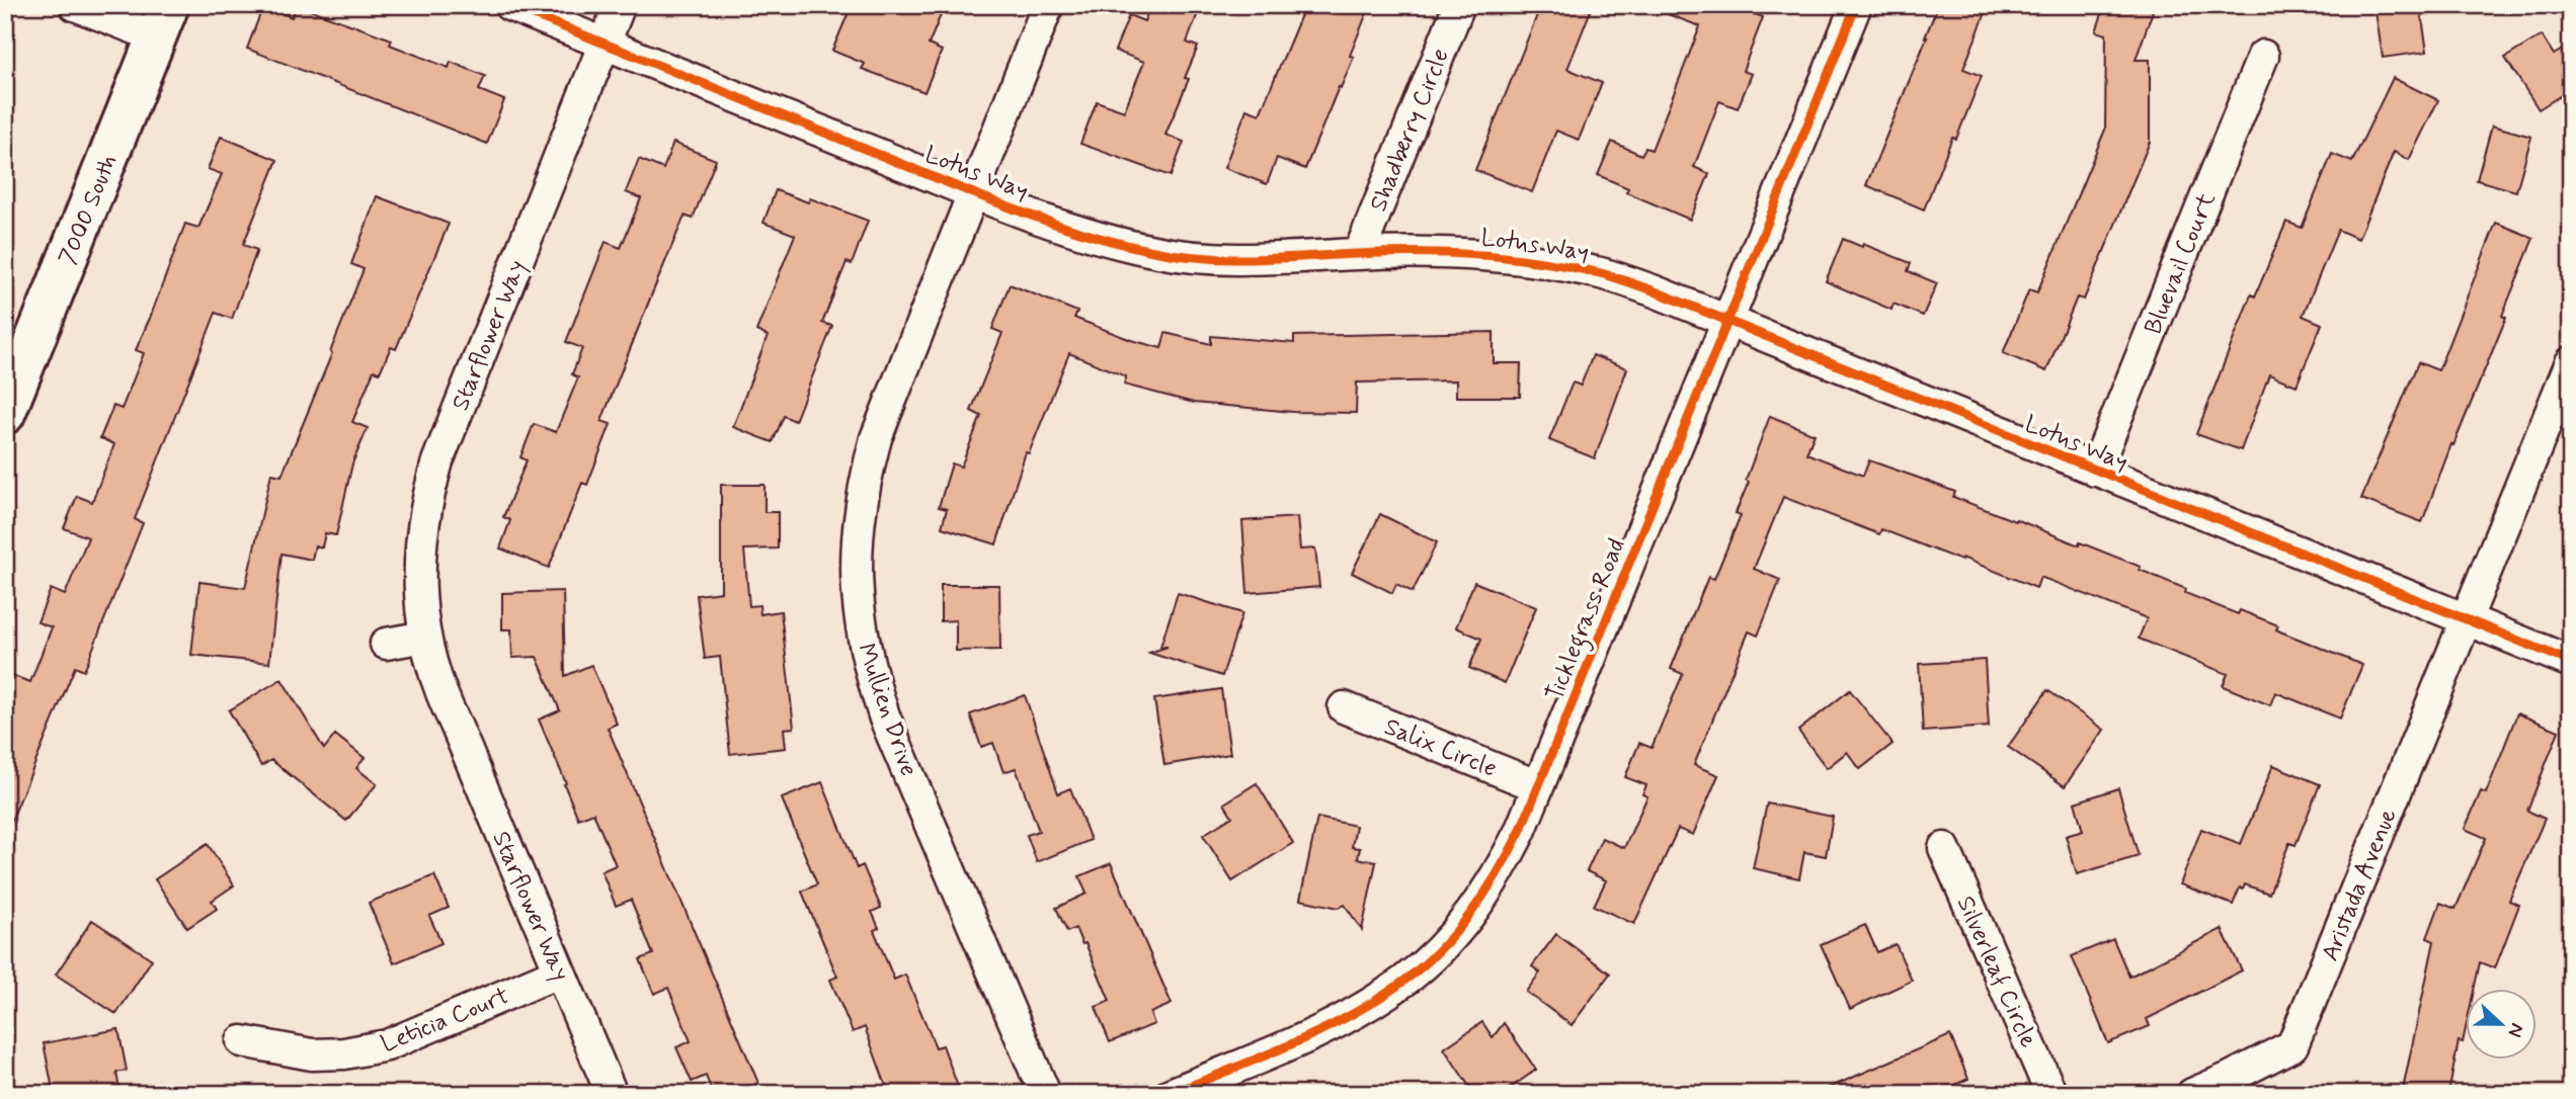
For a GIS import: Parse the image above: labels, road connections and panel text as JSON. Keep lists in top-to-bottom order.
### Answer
{
  "streets": {
    "street": [
      "Shadberry Circle",
      "Lotus Way",
      "7000 South",
      "Bluevail Court",
      "Starflower Way",
      "Ticklegrass Road",
      "Mullien Drive",
      "Salix Circle",
      "Aristada Avenue",
      "Silverleaf Circle",
      "Leticia Court"
    ]
  },
  "crossings": [
    ["Shadberry Circle", "Lotus Way"],
    ["Lotus Way", "Bluevail Court"],
    ["Lotus Way", "Starflower Way"],
    ["Lotus Way", "Ticklegrass Road"],
    ["Lotus Way", "Mullien Drive"],
    ["Lotus Way", "Aristada Avenue"],
    ["Starflower Way", "Leticia Court"],
    ["Ticklegrass Road", "Salix Circle"]
  ],
  "north": "right"
}
